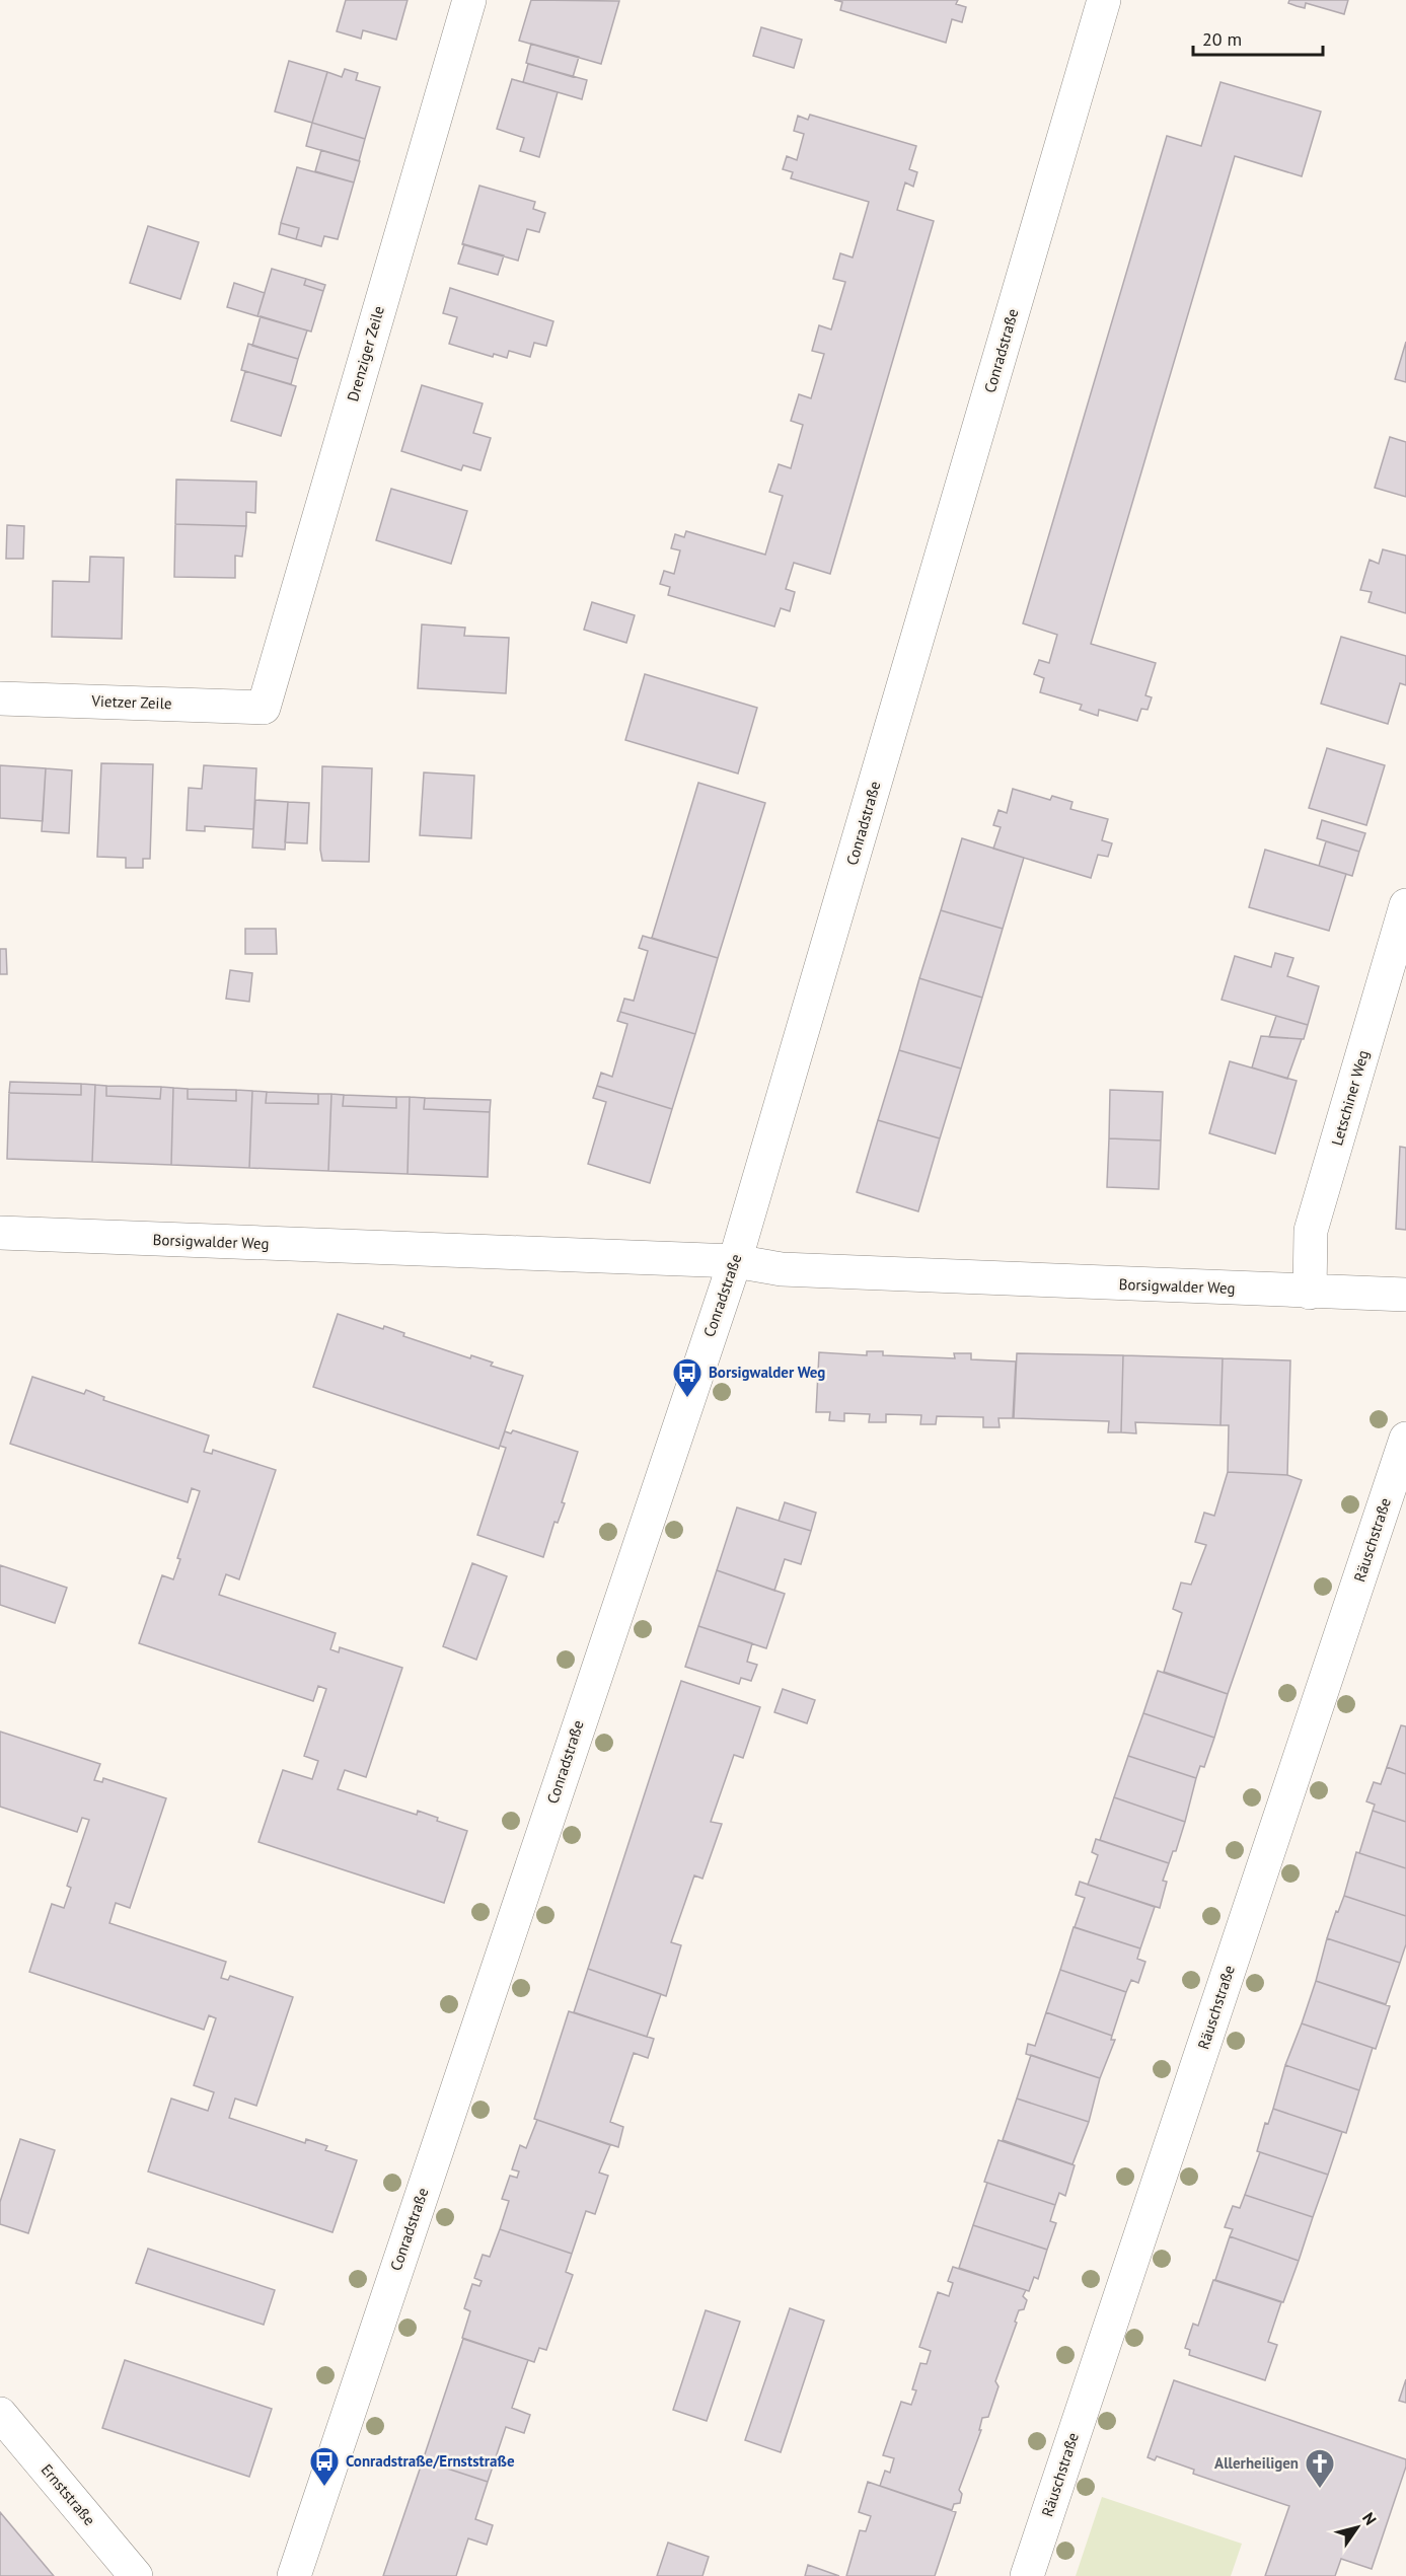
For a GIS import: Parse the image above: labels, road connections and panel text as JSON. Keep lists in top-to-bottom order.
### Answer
{
  "streets": {
    "street": [
      "Conradstraße",
      "Drenziger Zeile",
      "Vietzer Zeile",
      "Letschiner Weg",
      "Borsigwalder Weg",
      "Räuschstraße",
      "Ernststraße"
    ]
  },
  "crossings": [
    ["Conradstraße", "Borsigwalder Weg"],
    ["Drenziger Zeile", "Vietzer Zeile"],
    ["Letschiner Weg", "Borsigwalder Weg"]
  ],
  "places": {
    "bus stop": ["Borsigwalder Weg", "Conradstraße/Ernststraße"],
    "church": ["Allerheiligen"]
  },
  "scale_bar": "20 m",
  "north": "top right"
}
